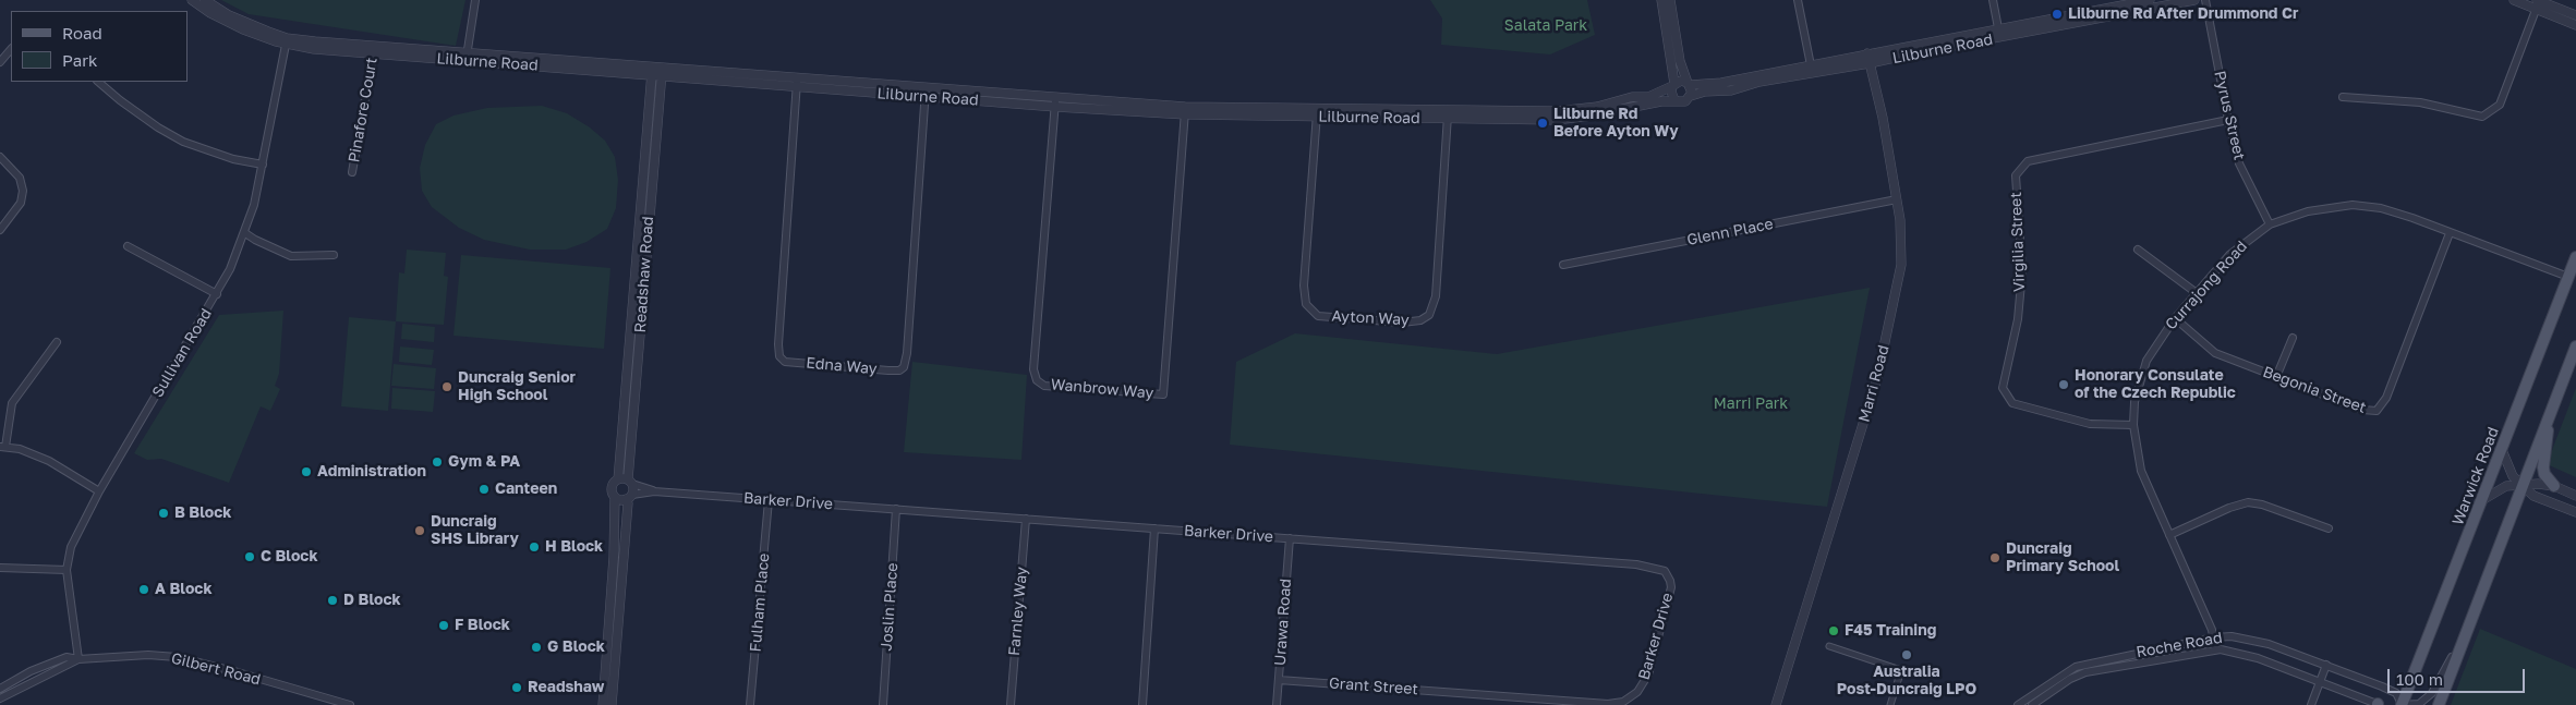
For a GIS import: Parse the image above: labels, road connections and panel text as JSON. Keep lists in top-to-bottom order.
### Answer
{
  "streets": {
    "main road": ["Warwick Road"],
    "street": [
      "Lilburne Road",
      "Pinafore Court",
      "Pyrus Street",
      "Glenn Place",
      "Virgilia Street",
      "Readshaw Road",
      "Currajong Road",
      "Ayton Way",
      "Sullivan Road",
      "Edna Way",
      "Marri Road",
      "Wanbrow Way",
      "Begonia Street",
      "Barker Drive",
      "Fulham Place",
      "Joslin Place",
      "Farnley Way",
      "Urawa Road",
      "Roche Road",
      "Gilbert Road",
      "Grant Street"
    ]
  },
  "crossings": [
    ["Lilburne Road", "Pinafore Court"],
    ["Lilburne Road", "Readshaw Road"],
    ["Lilburne Road", "Ayton Way"],
    ["Lilburne Road", "Sullivan Road"],
    ["Lilburne Road", "Edna Way"],
    ["Lilburne Road", "Marri Road"],
    ["Lilburne Road", "Wanbrow Way"],
    ["Pyrus Street", "Virgilia Street"],
    ["Pyrus Street", "Currajong Road"],
    ["Glenn Place", "Marri Road"],
    ["Virgilia Street", "Currajong Road"],
    ["Readshaw Road", "Barker Drive"],
    ["Currajong Road", "Begonia Street"],
    ["Currajong Road", "Warwick Road"],
    ["Currajong Road", "Roche Road"],
    ["Sullivan Road", "Gilbert Road"],
    ["Warwick Road", "Roche Road"],
    ["Barker Drive", "Fulham Place"],
    ["Barker Drive", "Joslin Place"],
    ["Barker Drive", "Farnley Way"],
    ["Barker Drive", "Urawa Road"],
    ["Barker Drive", "Grant Street"],
    ["Urawa Road", "Grant Street"]
  ],
  "parks": ["Salata Park", "Marri Park"],
  "places": [
    "Lilburne Rd After Drummond Cr",
    "Lilburne Rd Before Ayton Wy",
    "Honorary Consulate of the Czech Republic",
    "Duncraig Senior High School",
    "Gym & PA",
    "Administration",
    "Canteen",
    "B Block",
    "Duncraig SHS Library",
    "H Block",
    "C Block",
    "Duncraig Primary School",
    "A Block",
    "D Block",
    "F Block",
    "F45 Training",
    "G Block",
    "Australia Post-Duncraig LPO",
    "Readshaw"
  ],
  "legend": ["Road", "Park"],
  "scale_bar": "100 m"
}
